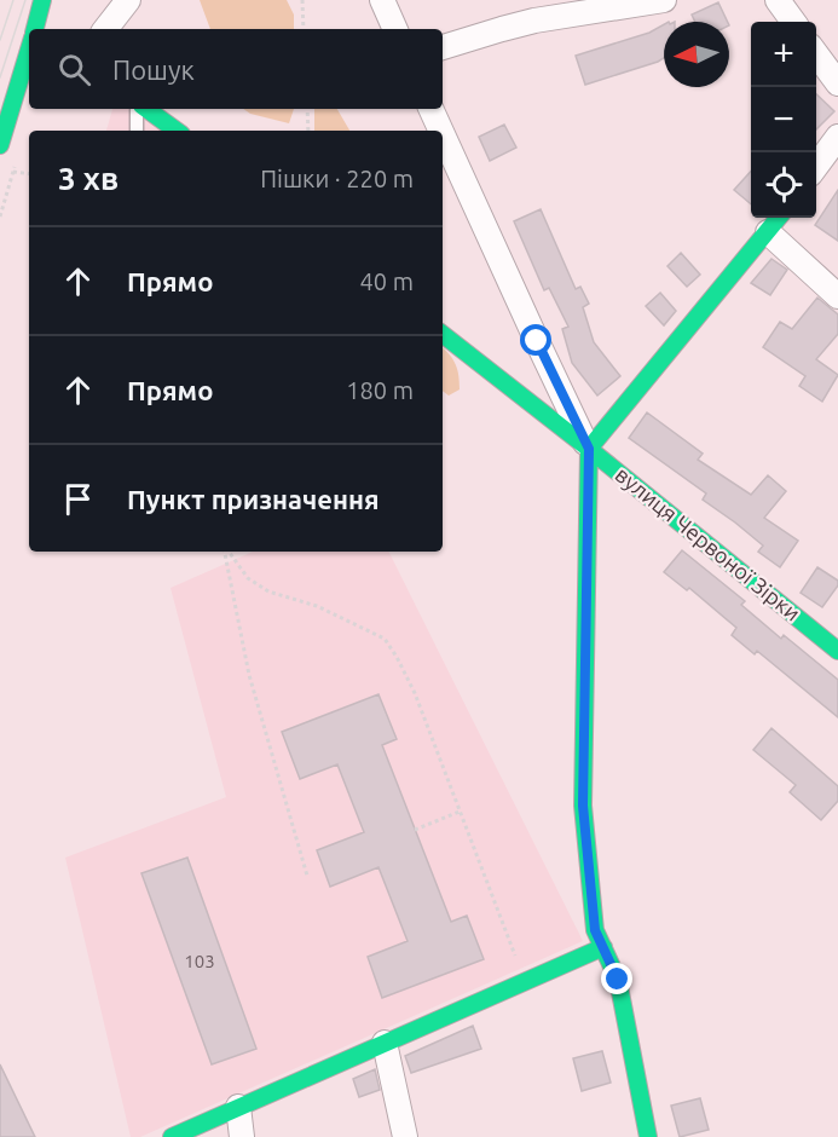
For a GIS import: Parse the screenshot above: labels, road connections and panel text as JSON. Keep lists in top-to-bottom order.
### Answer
{
  "streets": {
    "street": ["вулиця Червоної Зірки"]
  },
  "house_numbers": ["103"],
  "north": "left",
  "page": {
    "map_buttons": ["+", "−"],
    "search": "Пошук",
    "heading": ["3 хв", "Пішки · 220 m"],
    "list": [
      ["Прямо", "40 m"],
      ["Прямо", "180 m"],
      "Пункт призначення"
    ]
  }
}
